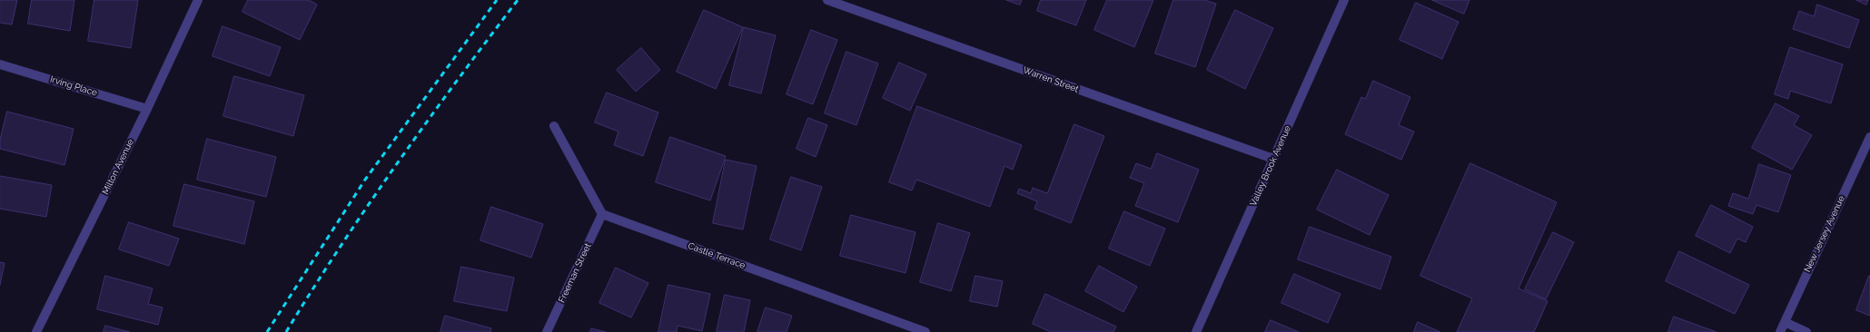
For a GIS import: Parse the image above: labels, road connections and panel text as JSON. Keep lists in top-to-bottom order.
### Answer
{
  "streets": {
    "street": [
      "Warren Street",
      "Irving Place",
      "Valley Brook Avenue",
      "Milton Avenue",
      "New Jersey Avenue",
      "Castle Terrace",
      "Freeman Street"
    ]
  },
  "crossings": [
    ["Warren Street", "Valley Brook Avenue"],
    ["Irving Place", "Milton Avenue"],
    ["Castle Terrace", "Freeman Street"]
  ]
}
